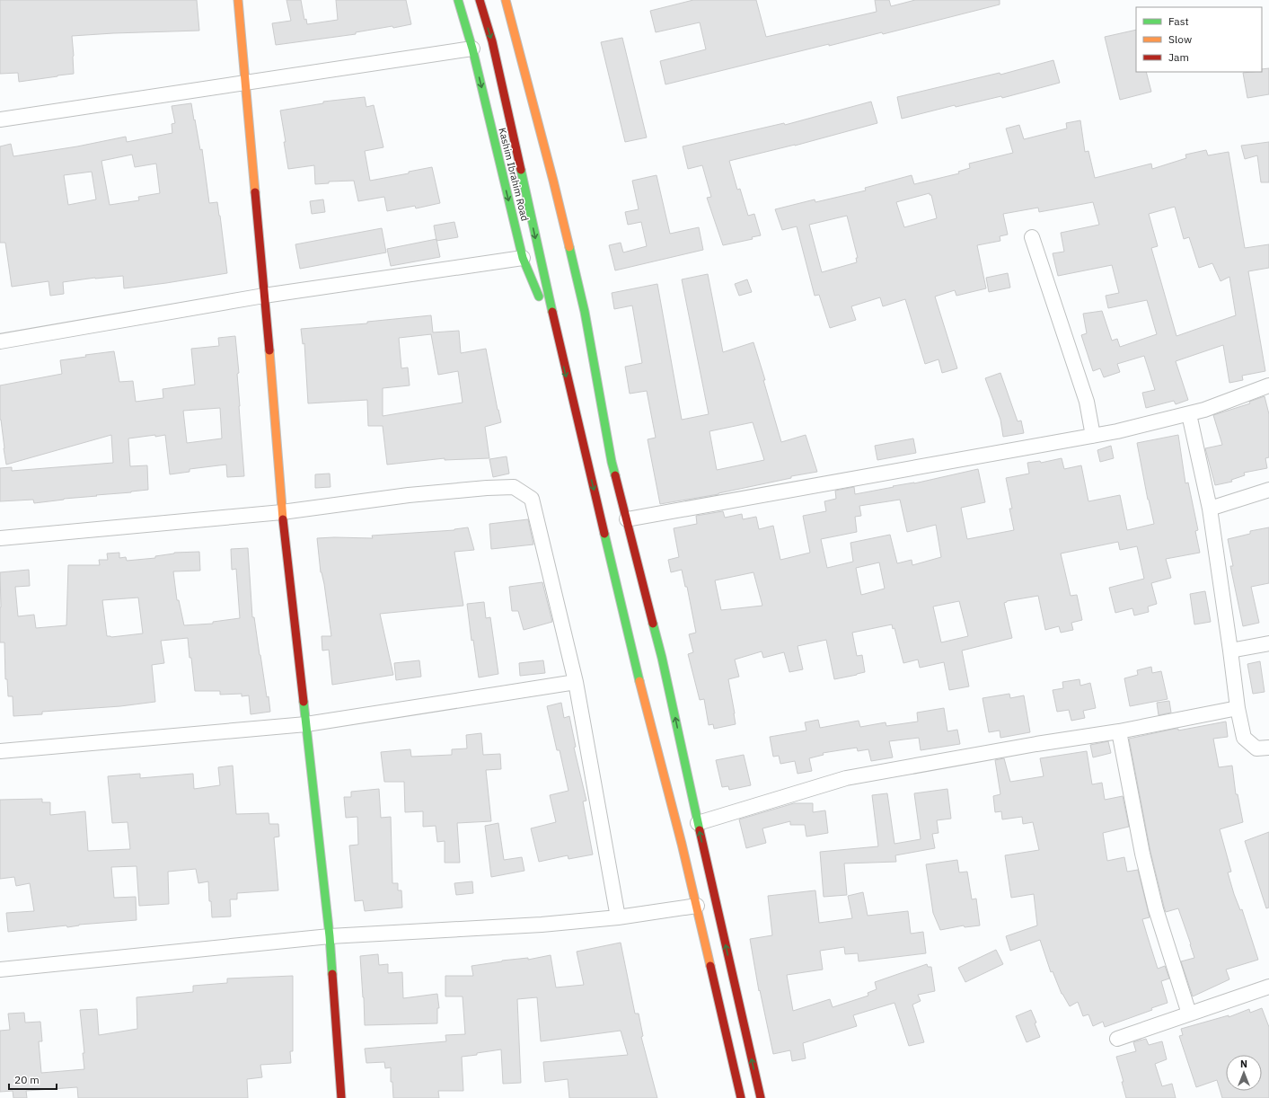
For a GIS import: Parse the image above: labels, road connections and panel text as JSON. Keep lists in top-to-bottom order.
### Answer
{
  "streets": {
    "main road": ["Kashim Ibrahim Road"]
  },
  "legend": ["Fast", "Slow", "Jam"],
  "scale_bar": "20 m",
  "north": "top"
}
